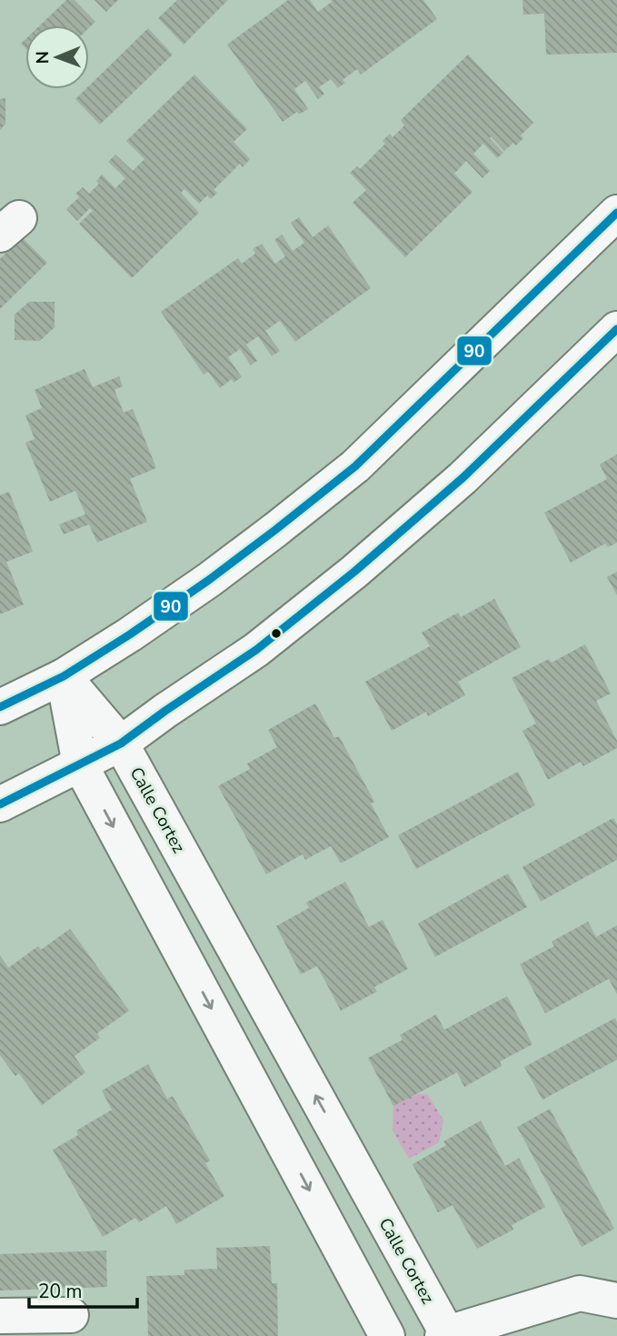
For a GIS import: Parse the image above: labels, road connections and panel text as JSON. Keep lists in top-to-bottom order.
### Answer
{
  "streets": {
    "street": ["Calle Cortez"]
  },
  "lines": ["transit line 90"],
  "scale_bar": "20 m",
  "north": "left"
}
